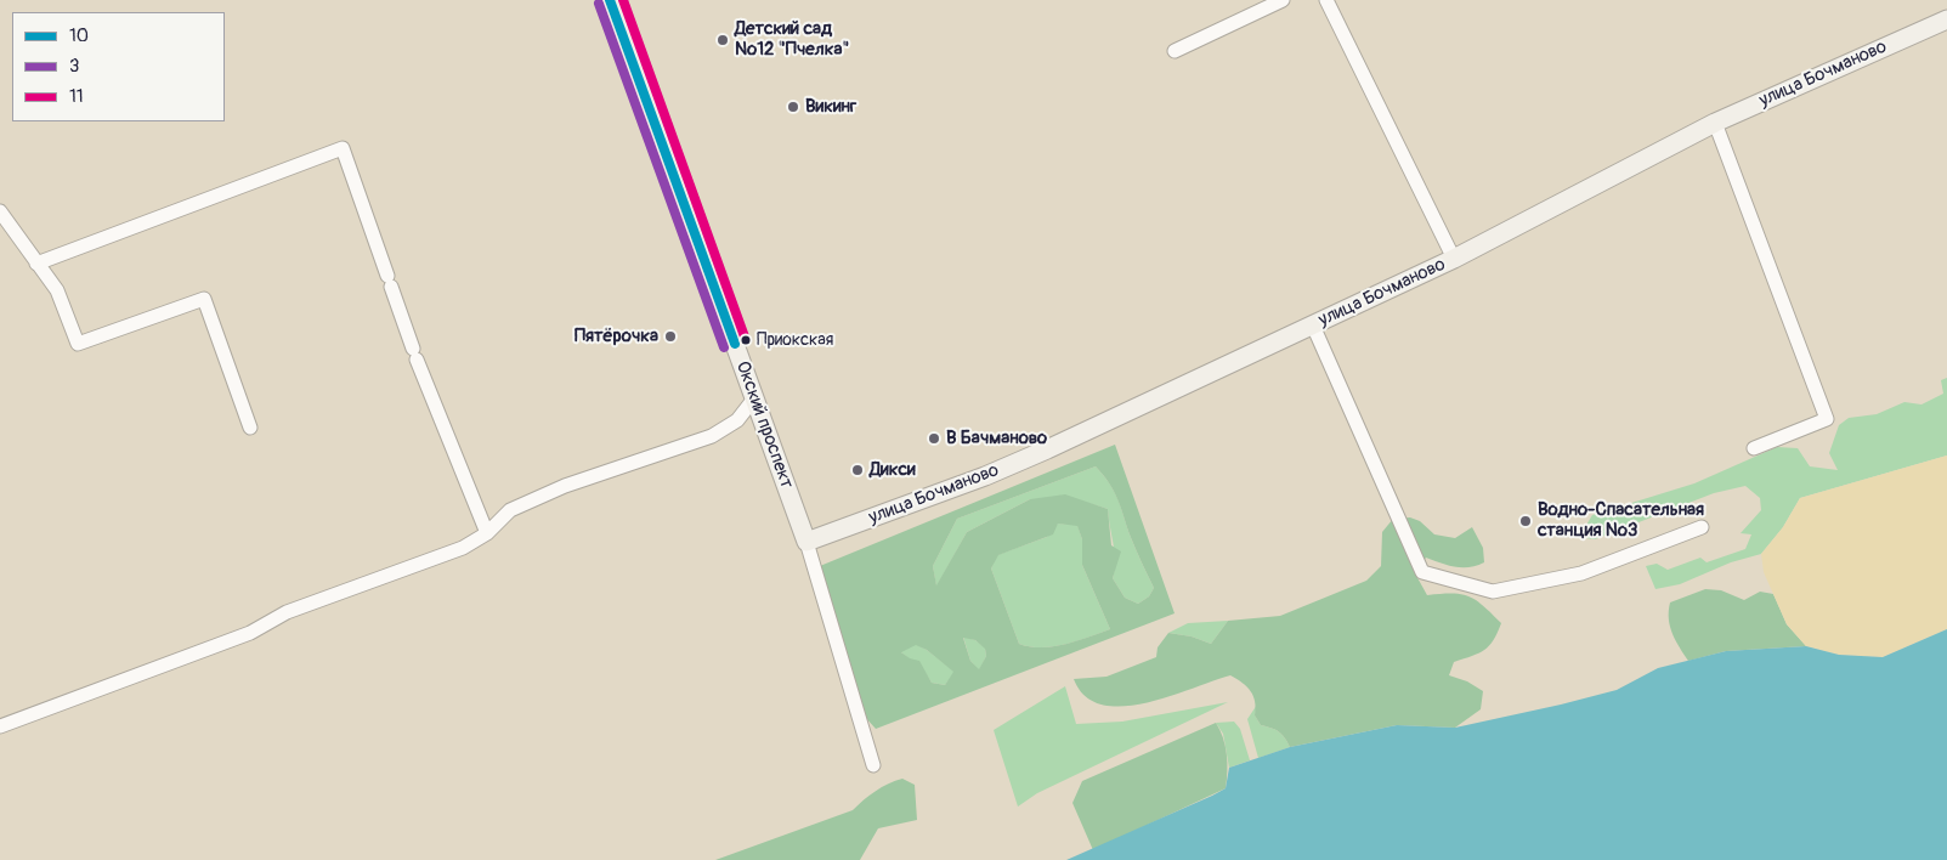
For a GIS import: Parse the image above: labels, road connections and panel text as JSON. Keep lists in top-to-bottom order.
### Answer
{
  "streets": {
    "main road": ["улица Бочманово", "Окский проспект"]
  },
  "crossings": [
    ["улица Бочманово", "Окский проспект"]
  ],
  "places": [
    "Детский сад №12 \"Пчелка\"",
    "Викинг",
    "Пятёрочка",
    "Приокская",
    "В Бачманово",
    "Дикси",
    "Водно-Спасательная станция №3"
  ],
  "lines": ["transit line 10", "transit line 11", "transit line 3"],
  "legend": ["10", "3", "11"]
}
